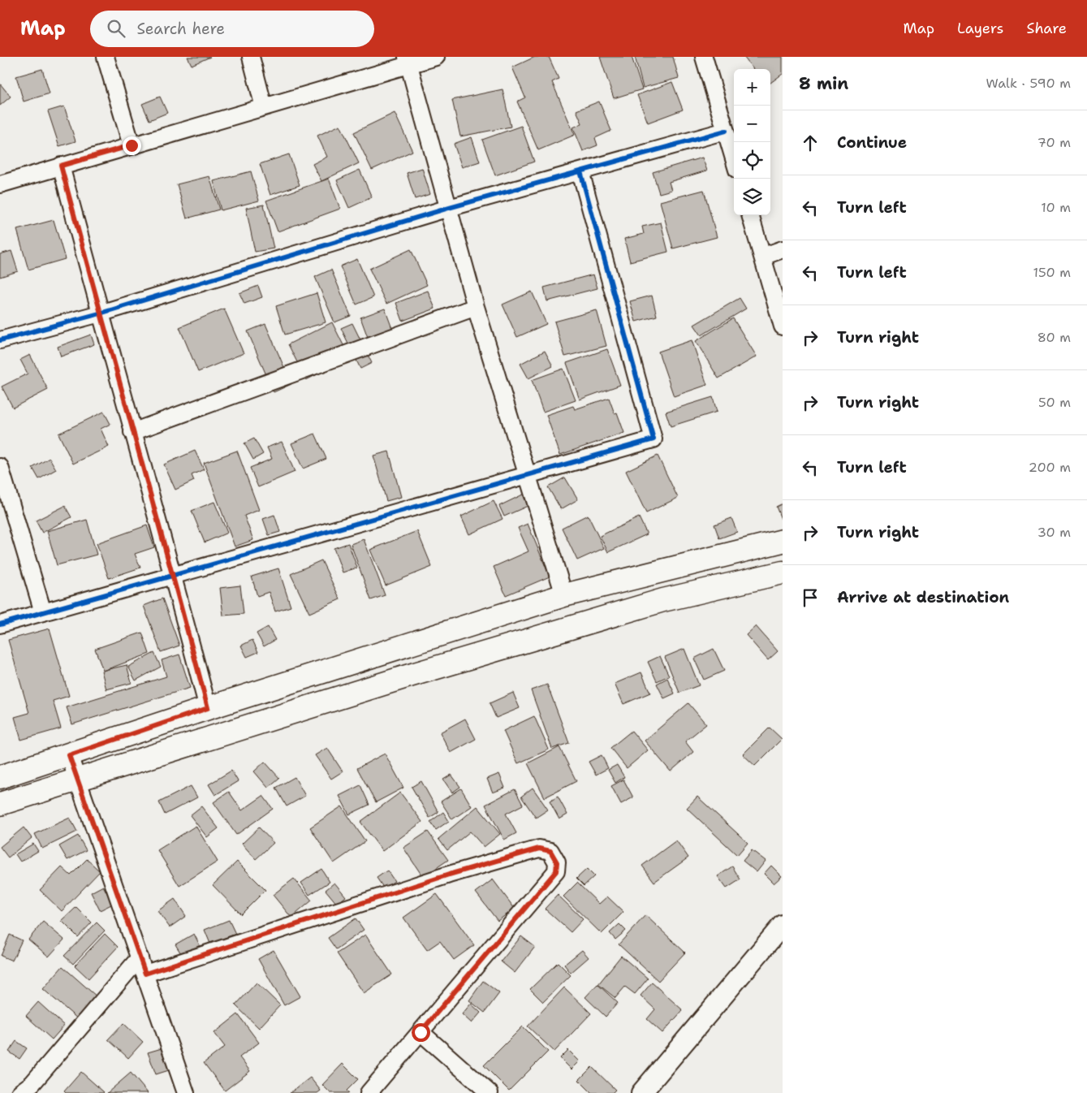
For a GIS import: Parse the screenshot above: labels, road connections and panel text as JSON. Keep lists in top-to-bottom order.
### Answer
{
  "page": {
    "header": "Map",
    "search": "Search here",
    "nav": ["Map", "Layers", "Share"],
    "heading": ["8 min", "Walk · 590 m"],
    "map_buttons": ["+", "−"],
    "list": [
      ["Continue", "70 m"],
      ["Turn left", "10 m"],
      ["Turn left", "150 m"],
      ["Turn right", "80 m"],
      ["Turn right", "50 m"],
      ["Turn left", "200 m"],
      ["Turn right", "30 m"],
      "Arrive at destination"
    ]
  }
}
